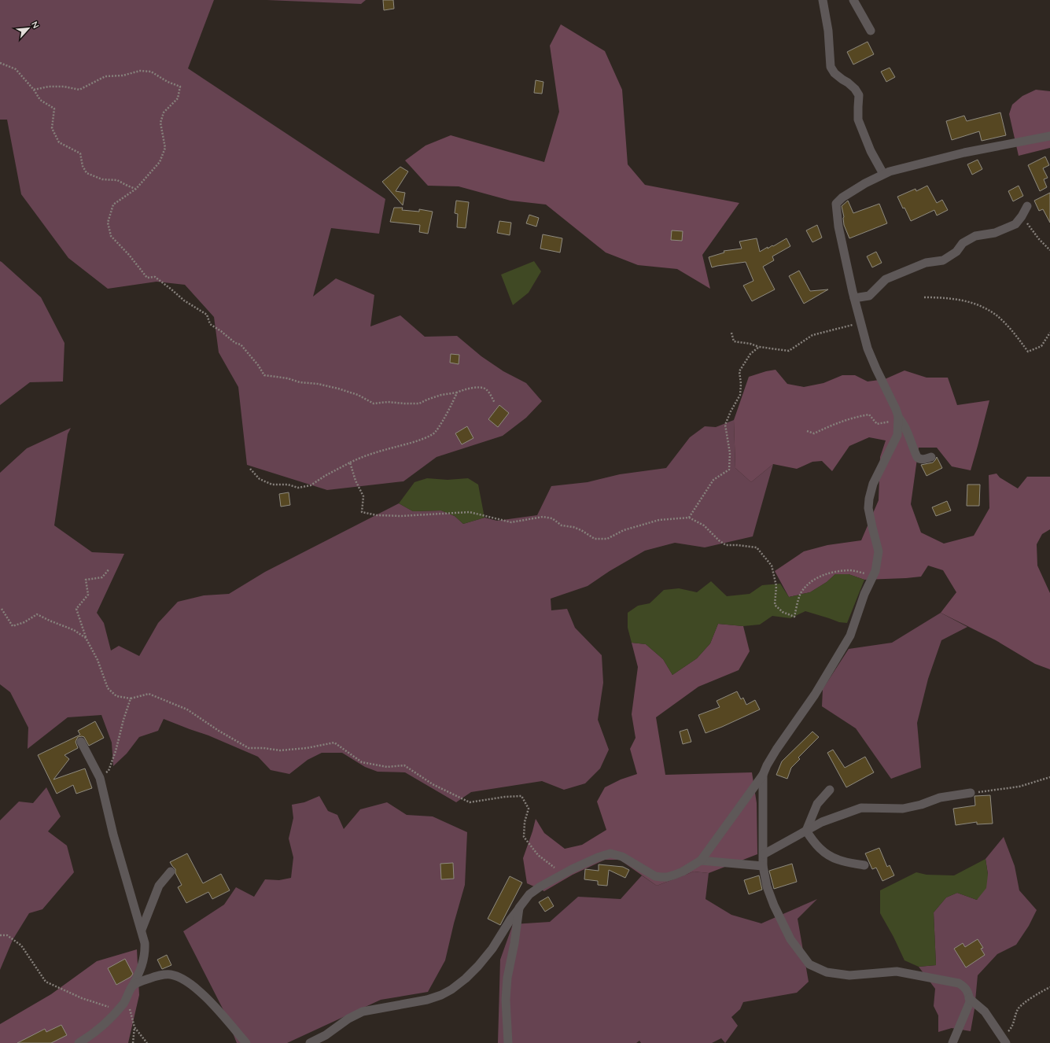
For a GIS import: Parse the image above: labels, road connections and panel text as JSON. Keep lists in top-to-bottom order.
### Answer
{
  "north": "top right"
}
